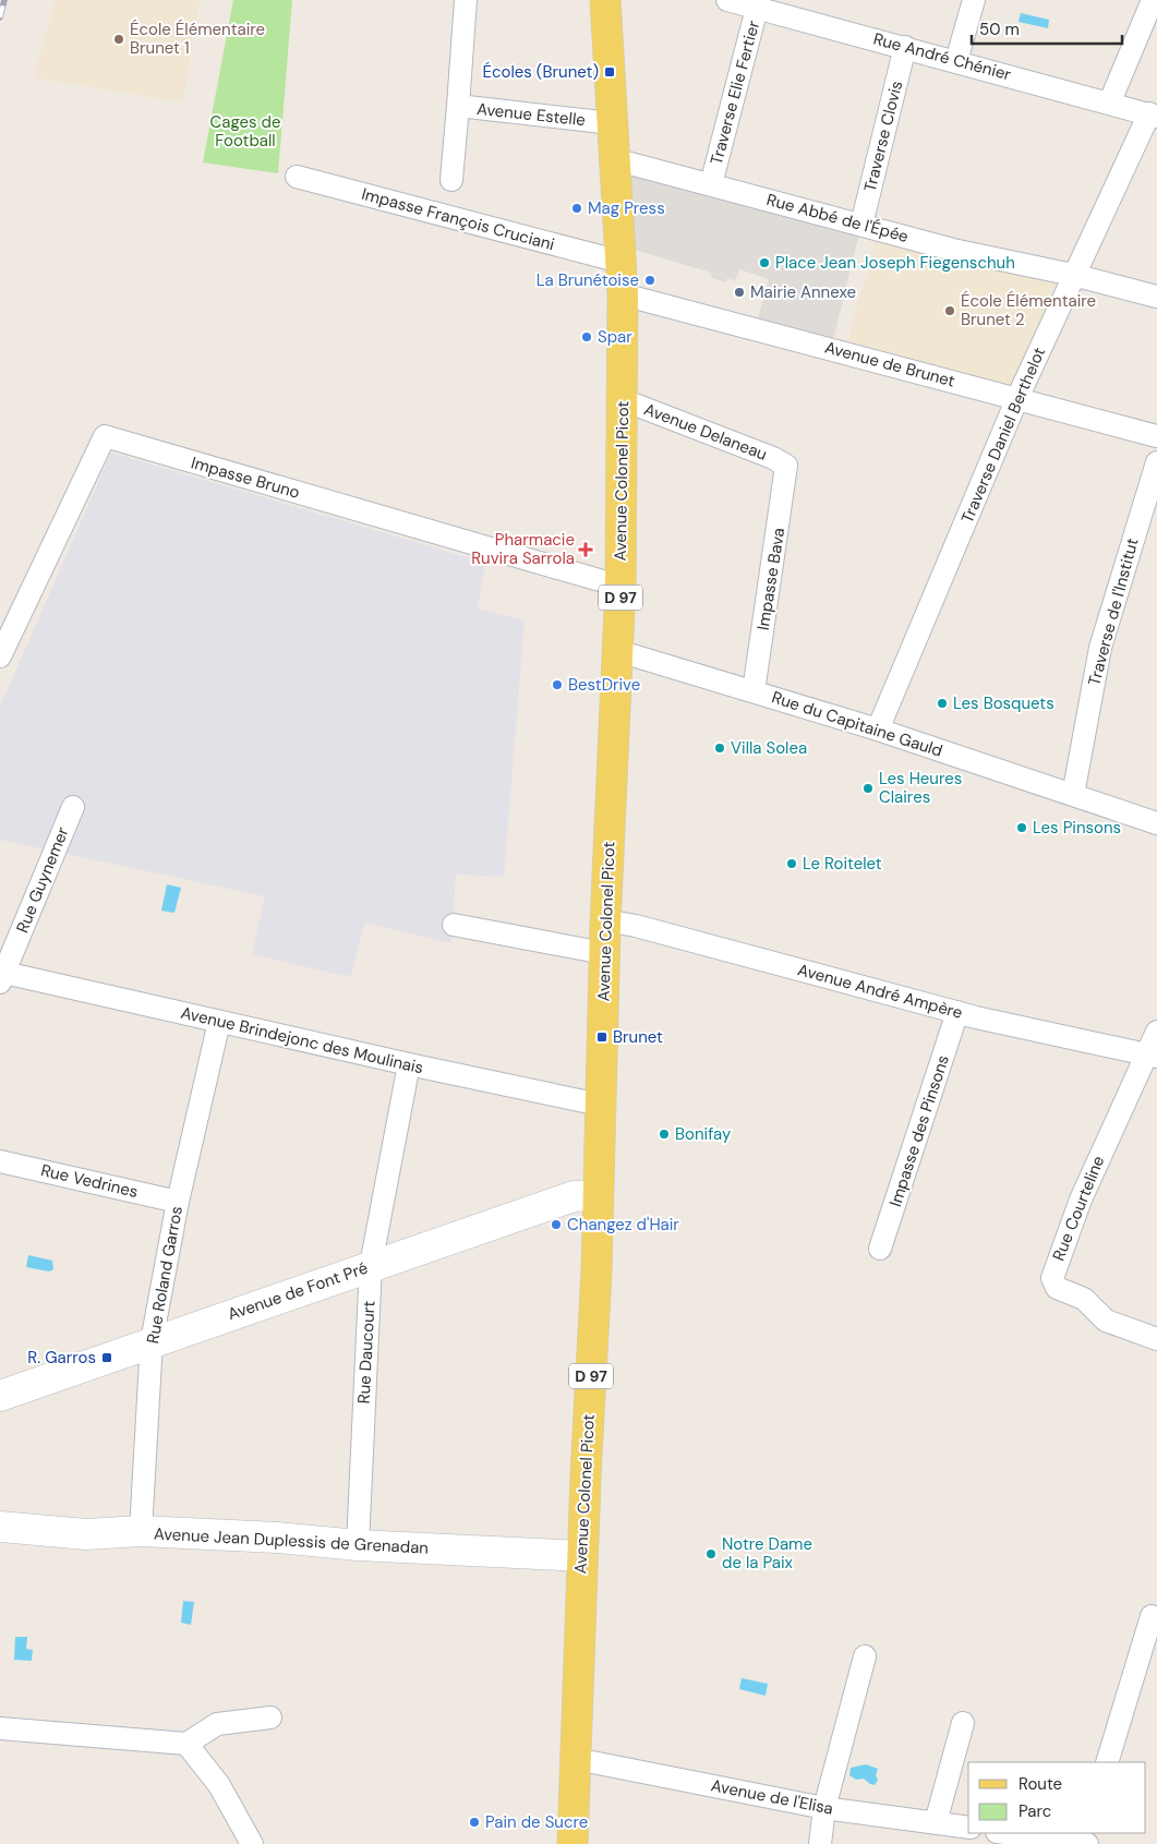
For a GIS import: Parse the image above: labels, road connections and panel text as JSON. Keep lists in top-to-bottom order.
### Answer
{
  "streets": {
    "main road": [
      "Avenue Colonel Picot",
      "D 97",
      "Avenue de Font Pré",
      "Avenue Jean Duplessis de Grenadan"
    ],
    "street": [
      "Rue André Chénier",
      "Traverse Elie Fertier",
      "Avenue Estelle",
      "Traverse Clovis",
      "Rue Abbé de l'Épée",
      "Impasse François Cruciani",
      "Avenue de Brunet",
      "Avenue Delaneau",
      "Traverse Daniel Berthelot",
      "Impasse Bruno",
      "Impasse Bava",
      "Traverse de l'Institut",
      "Rue du Capitaine Gauld",
      "Rue Guynemer",
      "Avenue André Ampère",
      "Avenue Brindejonc des Moulinais",
      "Impasse des Pinsons",
      "Rue Vedrines",
      "Rue Courteline",
      "Rue Roland Garros",
      "Rue Daucourt",
      "Avenue de l'Elisa"
    ]
  },
  "crossings": [
    ["Rue André Chénier", "Traverse Elie Fertier"],
    ["Rue André Chénier", "Traverse Clovis"],
    ["Rue André Chénier", "Traverse Daniel Berthelot"],
    ["Traverse Elie Fertier", "Rue Abbé de l'Épée"],
    ["Avenue Estelle", "Avenue Colonel Picot"],
    ["Traverse Clovis", "Rue Abbé de l'Épée"],
    ["Rue Abbé de l'Épée", "Traverse Daniel Berthelot"],
    ["Rue Abbé de l'Épée", "Avenue Colonel Picot"],
    ["Impasse François Cruciani", "Avenue Colonel Picot"],
    ["Avenue de Brunet", "Traverse Daniel Berthelot"],
    ["Avenue de Brunet", "Avenue Colonel Picot"],
    ["Avenue Delaneau", "Avenue Colonel Picot"],
    ["Avenue Delaneau", "Impasse Bava"],
    ["Traverse Daniel Berthelot", "Rue du Capitaine Gauld"],
    ["Impasse Bruno", "Avenue Colonel Picot"],
    ["Avenue Colonel Picot", "Rue du Capitaine Gauld"],
    ["Avenue Colonel Picot", "Avenue André Ampère"],
    ["Avenue Colonel Picot", "Avenue Brindejonc des Moulinais"],
    ["Avenue Colonel Picot", "Avenue de Font Pré"],
    ["Avenue Colonel Picot", "Avenue Jean Duplessis de Grenadan"],
    ["Avenue Colonel Picot", "Avenue de l'Elisa"],
    ["Impasse Bava", "Rue du Capitaine Gauld"],
    ["Traverse de l'Institut", "Rue du Capitaine Gauld"],
    ["Rue Guynemer", "Avenue Brindejonc des Moulinais"],
    ["Avenue André Ampère", "Impasse des Pinsons"],
    ["Avenue André Ampère", "Rue Courteline"],
    ["Avenue Brindejonc des Moulinais", "Rue Roland Garros"],
    ["Avenue Brindejonc des Moulinais", "Rue Daucourt"],
    ["Rue Vedrines", "Rue Roland Garros"],
    ["Rue Roland Garros", "Avenue de Font Pré"],
    ["Rue Roland Garros", "Avenue Jean Duplessis de Grenadan"],
    ["Avenue de Font Pré", "Rue Daucourt"],
    ["Rue Daucourt", "Avenue Jean Duplessis de Grenadan"]
  ],
  "parks": ["Cages de Football"],
  "places": {
    "other": [
      "École Élémentaire Brunet 1",
      "Mag Press",
      "Place Jean Joseph Fiegenschuh",
      "La Brunétoise",
      "Mairie Annexe",
      "École Élémentaire Brunet 2",
      "Spar",
      "BestDrive",
      "Les Bosquets",
      "Villa Solea",
      "Les Heures Claires",
      "Les Pinsons",
      "Le Roitelet",
      "Bonifay",
      "Changez d'Hair",
      "Notre Dame de la Paix",
      "Pain de Sucre"
    ],
    "transit": ["Écoles (Brunet)", "Brunet", "R. Garros"],
    "health": ["Pharmacie Ruvira Sarrola"]
  },
  "legend": ["Route", "Parc"],
  "scale_bar": "50 m"
}
